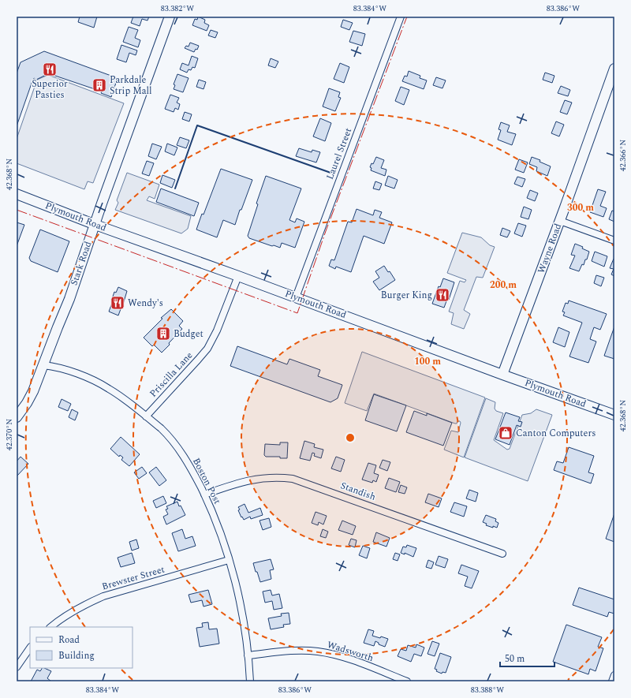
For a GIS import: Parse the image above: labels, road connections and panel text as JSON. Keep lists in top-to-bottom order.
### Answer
{
  "streets": {
    "main road": ["Plymouth Road", "Wayne Road", "Stark Road"],
    "street": [
      "Laurel Street",
      "Priscilla Lane",
      "Boston Post",
      "Standish",
      "Brewster Street",
      "Wadsworth"
    ]
  },
  "crossings": [
    ["Laurel Street", "Plymouth Road"],
    ["Plymouth Road", "Wayne Road"],
    ["Plymouth Road", "Stark Road"],
    ["Plymouth Road", "Priscilla Lane"],
    ["Stark Road", "Boston Post"],
    ["Priscilla Lane", "Boston Post"],
    ["Boston Post", "Standish"],
    ["Boston Post", "Brewster Street"],
    ["Boston Post", "Wadsworth"]
  ],
  "places": {
    "restaurant": ["Superior Pasties", "Burger King", "Wendy's"],
    "building": ["Parkdale Strip Mall", "Budget"],
    "shop": ["Canton Computers"]
  },
  "legend": ["Road", "Building"],
  "scale_bar": "50 m",
  "coordinates": [
    "83.382°W",
    "83.384°W",
    "83.386°W",
    "42.366°N",
    "42.368°N",
    "42.370°N",
    "83.388°W"
  ],
  "rings": ["300 m", "200 m", "100 m"]
}
